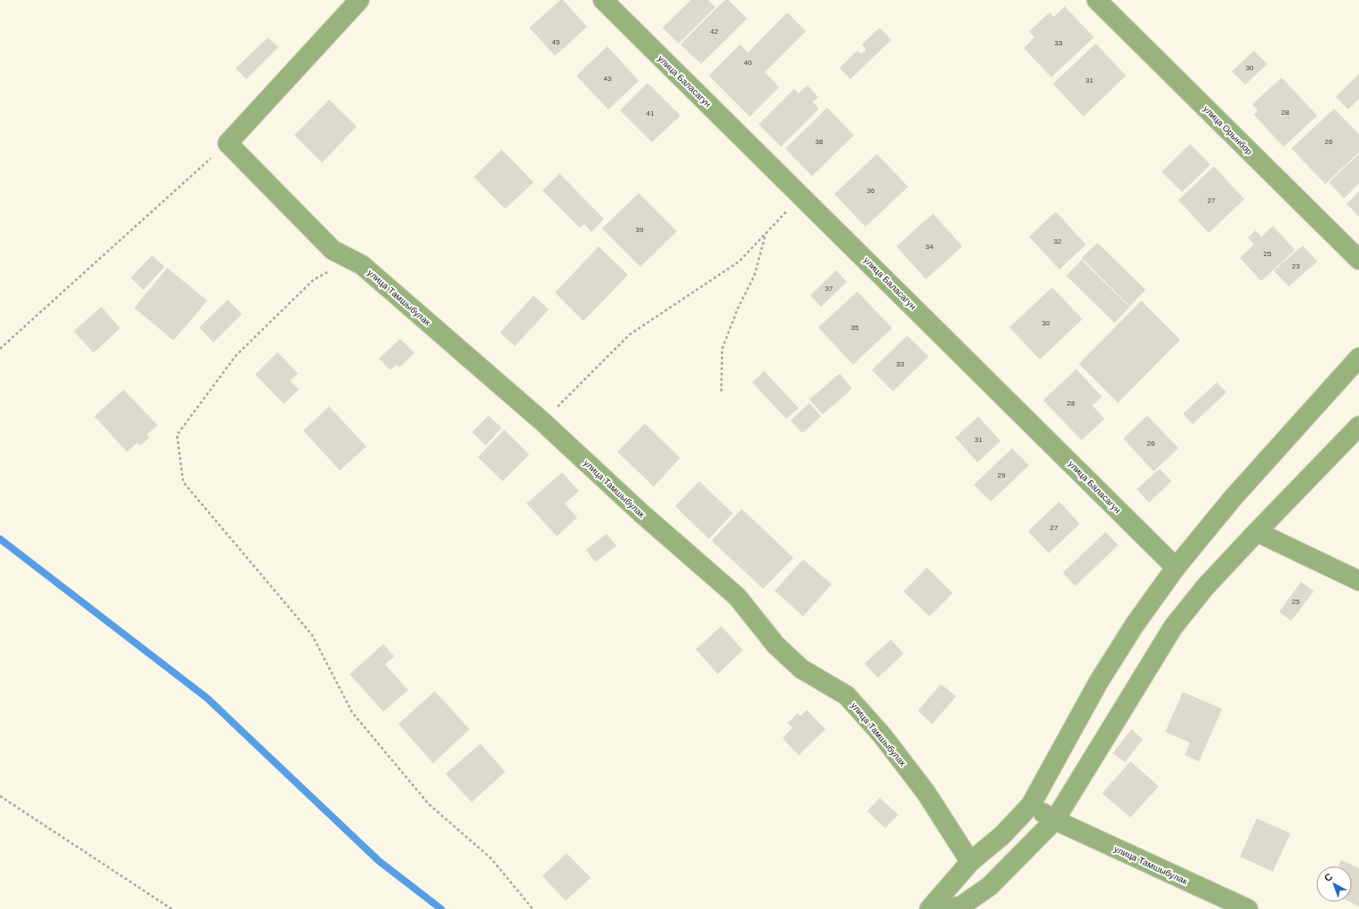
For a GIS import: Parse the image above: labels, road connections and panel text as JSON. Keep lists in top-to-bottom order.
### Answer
{
  "streets": {
    "street": ["улица Баласагун", "улица Орынбор", "улица Тамшыбулак"]
  },
  "house_numbers": [
    "42",
    "45",
    "33",
    "40",
    "30",
    "43",
    "31",
    "28",
    "41",
    "38",
    "26",
    "36",
    "27",
    "39",
    "32",
    "34",
    "25",
    "23",
    "37",
    "30",
    "35",
    "33",
    "28",
    "31",
    "26",
    "29",
    "27",
    "25"
  ],
  "north": "top left"
}
